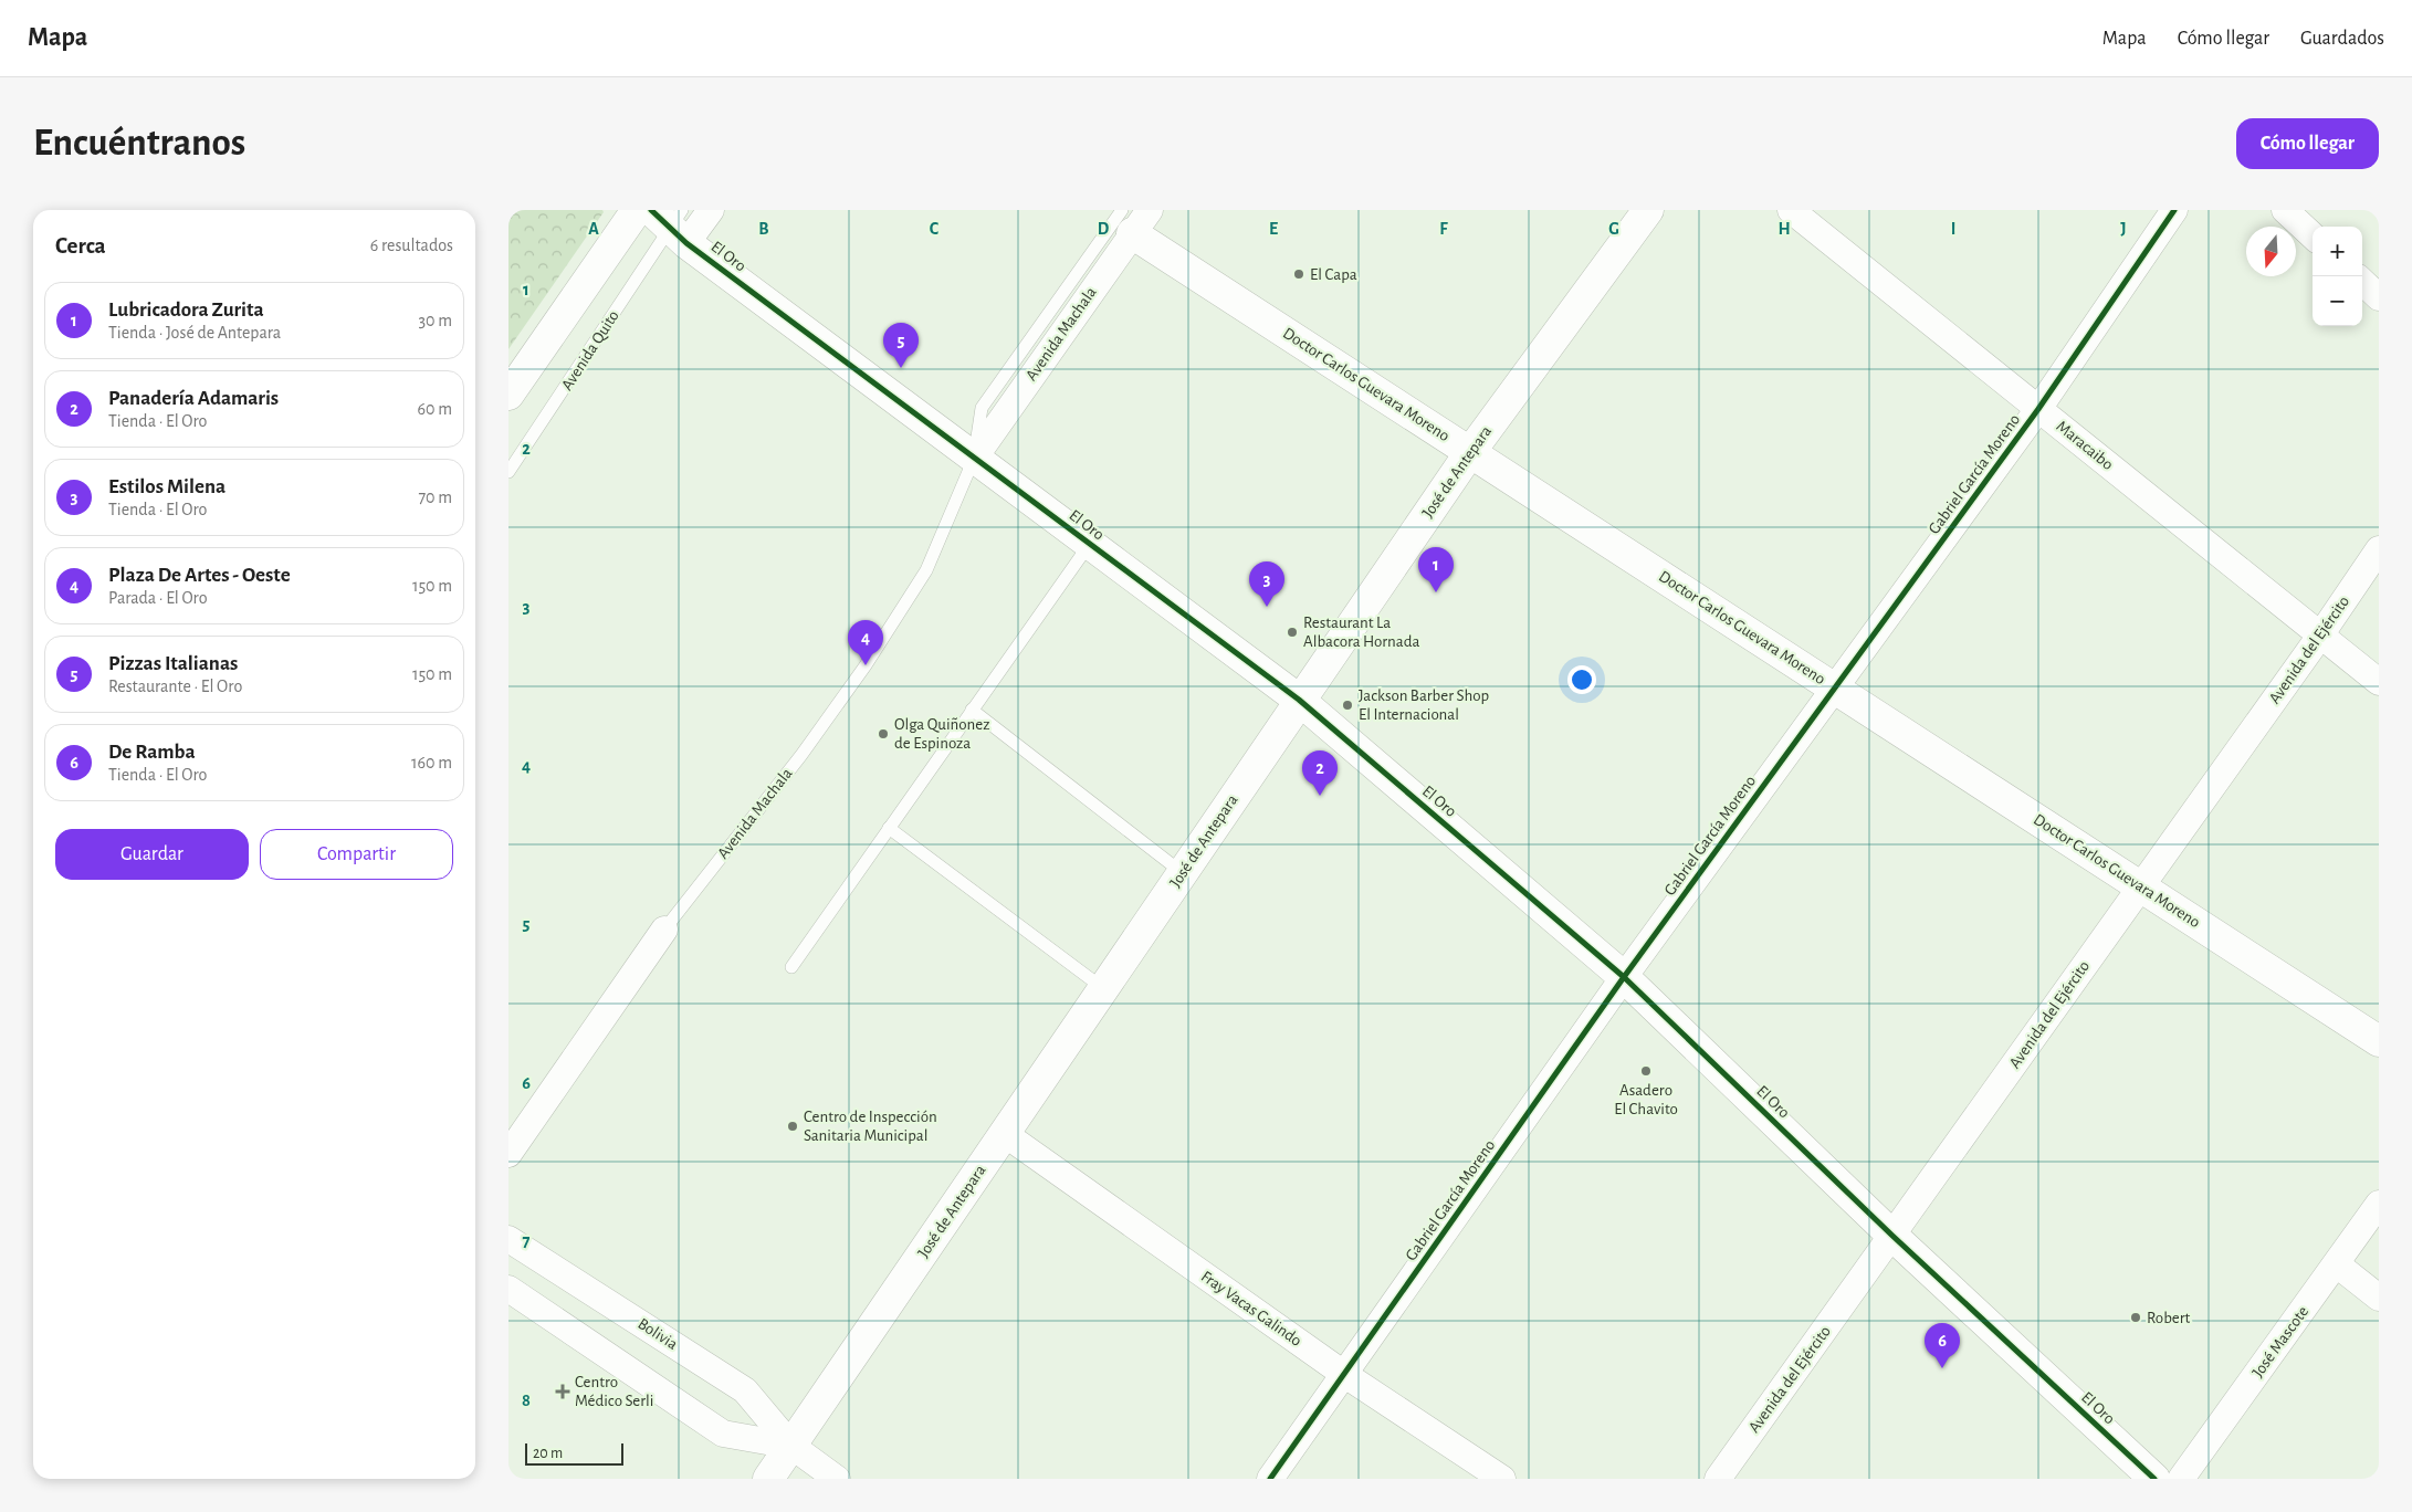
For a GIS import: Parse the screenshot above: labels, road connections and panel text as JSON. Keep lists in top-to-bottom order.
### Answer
{
  "streets": {
    "street": [
      "El Oro",
      "Avenida Machala",
      "Doctor Carlos Guevara Moreno",
      "Maracaibo",
      "José de Antepara",
      "Gabriel García Moreno",
      "Avenida del Ejército",
      "Fray Vacas Galindo",
      "Bolivia",
      "José Mascote"
    ],
    "lane": ["Avenida Quito"]
  },
  "crossings": [
    ["El Oro", "Avenida Machala"],
    ["El Oro", "Avenida Quito"],
    ["El Oro", "José de Antepara"],
    ["El Oro", "Gabriel García Moreno"],
    ["El Oro", "Avenida del Ejército"],
    ["Avenida Machala", "Doctor Carlos Guevara Moreno"],
    ["Doctor Carlos Guevara Moreno", "José de Antepara"],
    ["Doctor Carlos Guevara Moreno", "Gabriel García Moreno"],
    ["Doctor Carlos Guevara Moreno", "Avenida del Ejército"],
    ["Maracaibo", "Gabriel García Moreno"],
    ["Maracaibo", "Avenida del Ejército"],
    ["José de Antepara", "Fray Vacas Galindo"],
    ["José de Antepara", "Bolivia"],
    ["Gabriel García Moreno", "Fray Vacas Galindo"]
  ],
  "places": {
    "other": [
      "El Capa",
      "Restaurant La Albacora Hornada",
      "Jackson Barber Shop El Internacional",
      "Olga Quiñonez de Espinoza",
      "Asadero El Chavito",
      "Centro de Inspección Sanitaria Municipal",
      "Robert"
    ],
    "health": ["Centro Médico Serli"]
  },
  "scale_bar": "20 m",
  "north": "bottom",
  "page": {
    "header": "Mapa",
    "nav": ["Mapa", "Cómo llegar", "Guardados"],
    "buttons": [
      "Cómo llegar",
      ["Guardar", "Compartir"]
    ],
    "title": "Encuéntranos",
    "heading": ["Cerca", "6 resultados"],
    "map_buttons": ["+", "−"],
    "list": [
      {
        "mark": "1",
        "name": "Lubricadora Zurita",
        "note": "Tienda · José de Antepara",
        "value": "30 m"
      },
      {
        "mark": "2",
        "name": "Panadería Adamaris",
        "note": "Tienda · El Oro",
        "value": "60 m"
      },
      {
        "mark": "3",
        "name": "Estilos Milena",
        "note": "Tienda · El Oro",
        "value": "70 m"
      },
      {
        "mark": "4",
        "name": "Plaza De Artes - Oeste",
        "note": "Parada · El Oro",
        "value": "150 m"
      },
      {
        "mark": "5",
        "name": "Pizzas Italianas",
        "note": "Restaurante · El Oro",
        "value": "150 m"
      },
      {
        "mark": "6",
        "name": "De Ramba",
        "note": "Tienda · El Oro",
        "value": "160 m"
      }
    ],
    "pins": [
      "5",
      "1",
      "3",
      "4",
      "2",
      "6"
    ],
    "scale": "20 m"
  },
  "grid": {
    "columns": [
      "A",
      "B",
      "C",
      "D",
      "E",
      "F",
      "G",
      "H",
      "I",
      "J"
    ],
    "rows": [
      "1",
      "2",
      "3",
      "4",
      "5",
      "6",
      "7",
      "8"
    ]
  }
}
